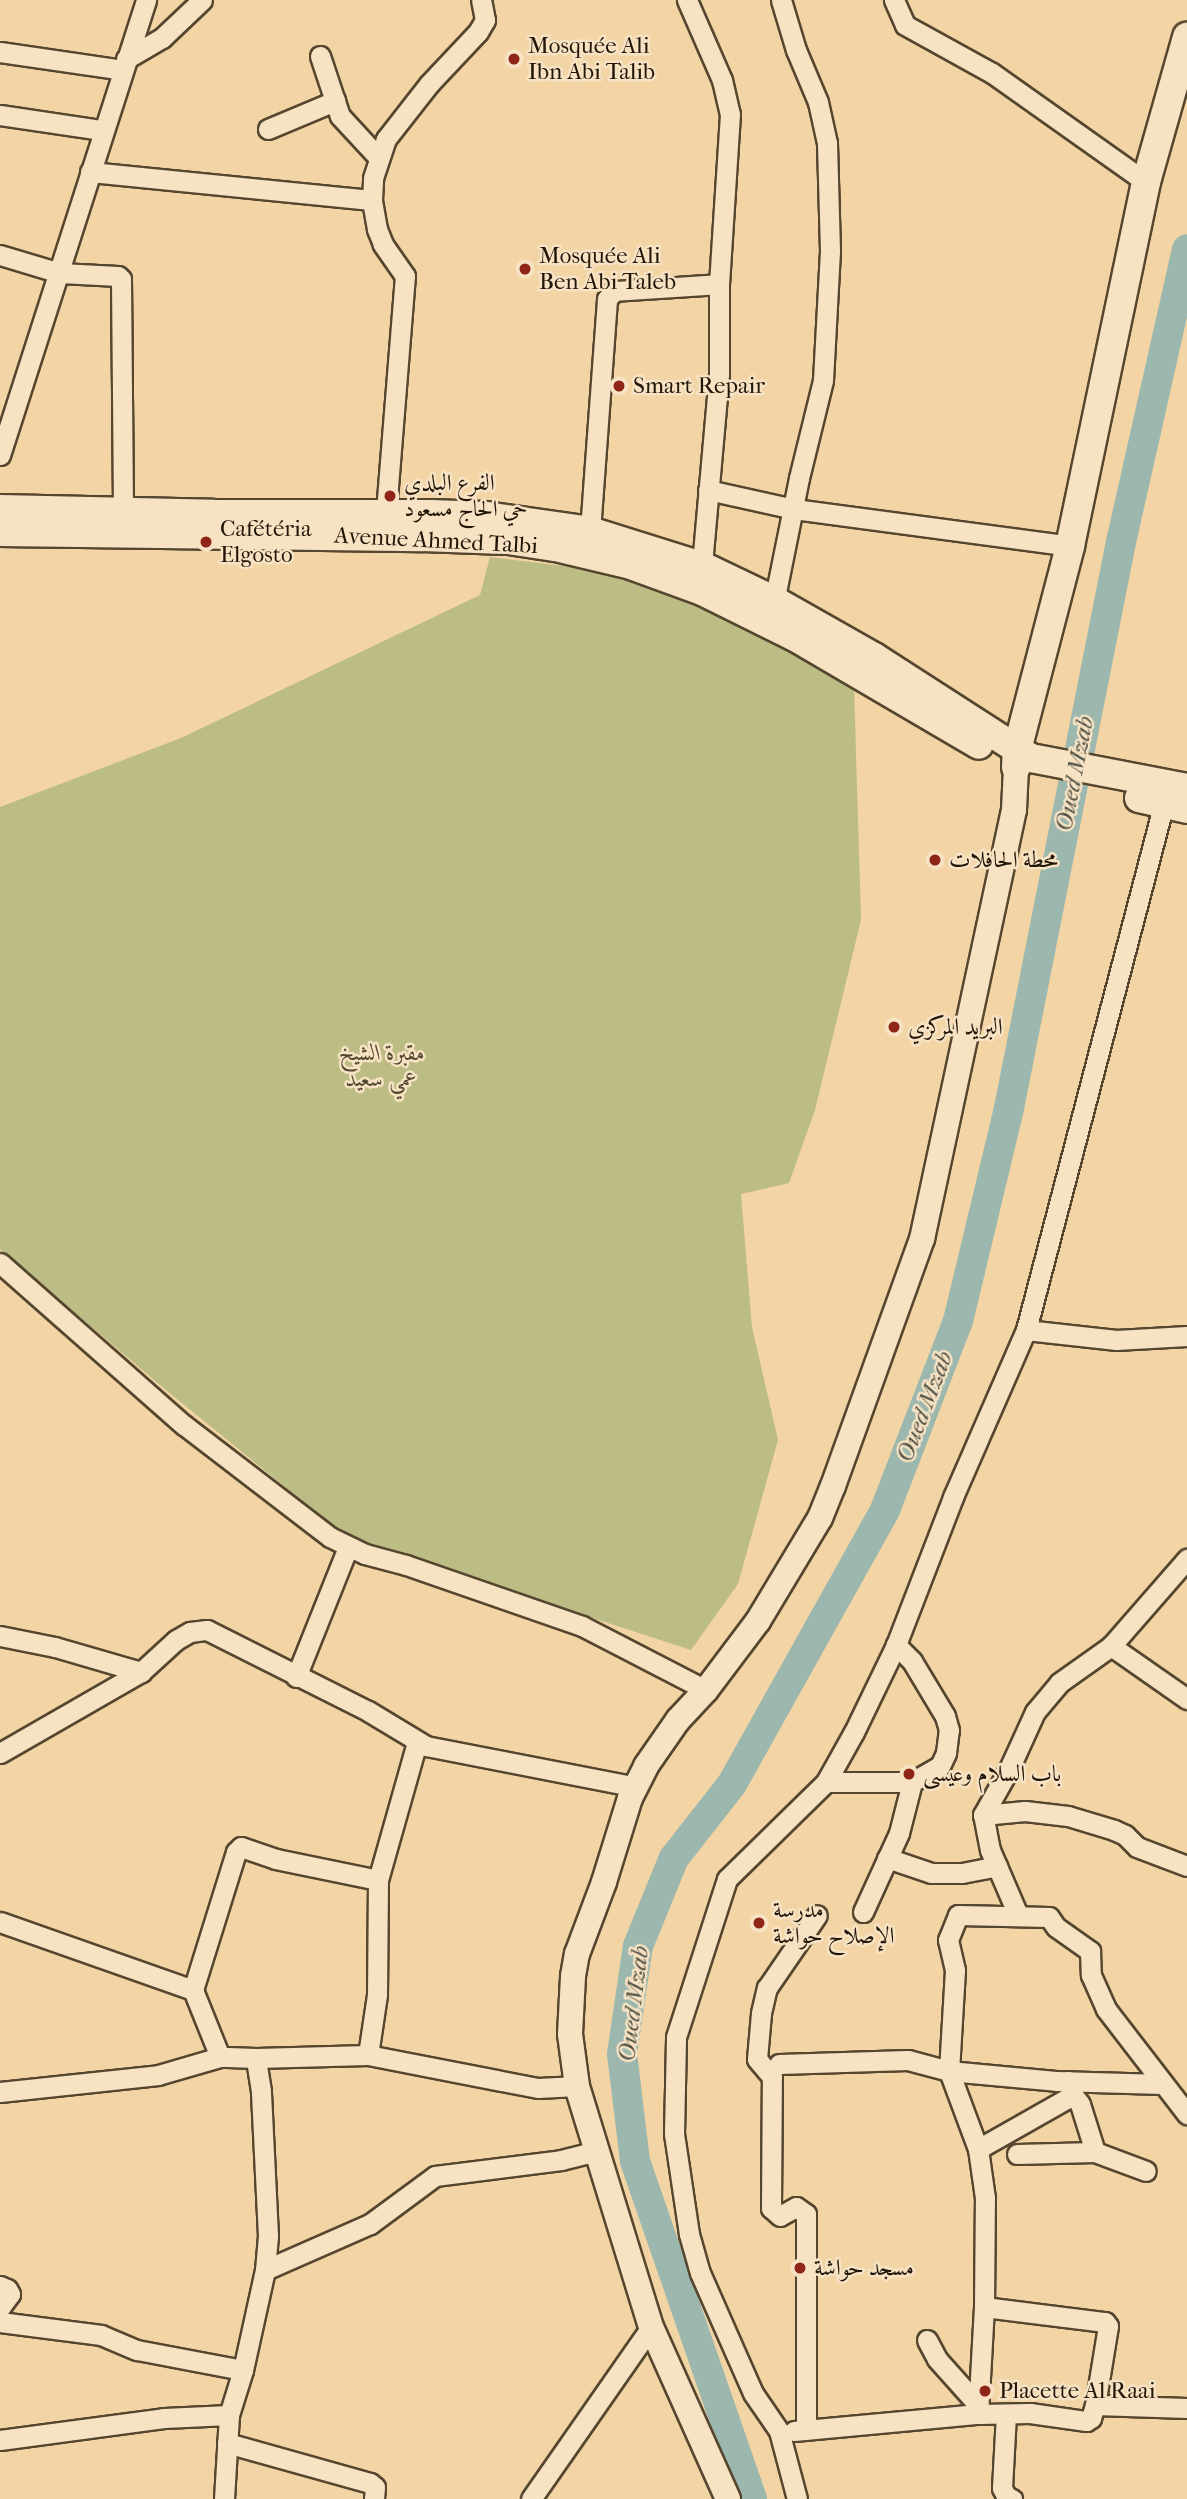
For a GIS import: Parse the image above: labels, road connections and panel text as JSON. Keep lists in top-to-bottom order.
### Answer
{
  "streets": {
    "main road": ["Avenue Ahmed Talbi"]
  },
  "water": ["Oued Mzab"],
  "parks": ["مقبرة الشيخ عمي سعيد"],
  "places": [
    "Mosquée Ali Ibn Abi Talib",
    "Mosquée Ali Ben Abi Taleb",
    "Smart Repair",
    "الفرع البلدي حي الحاج مسعود",
    "Cafétéria Elgosto",
    "محطة الحافلات",
    "البريد المركزي",
    "باب السلام وعيسى",
    "مدرسة الإصلاح حواشة",
    "مسجد حواشة",
    "Placette Al Raai"
  ]
}
